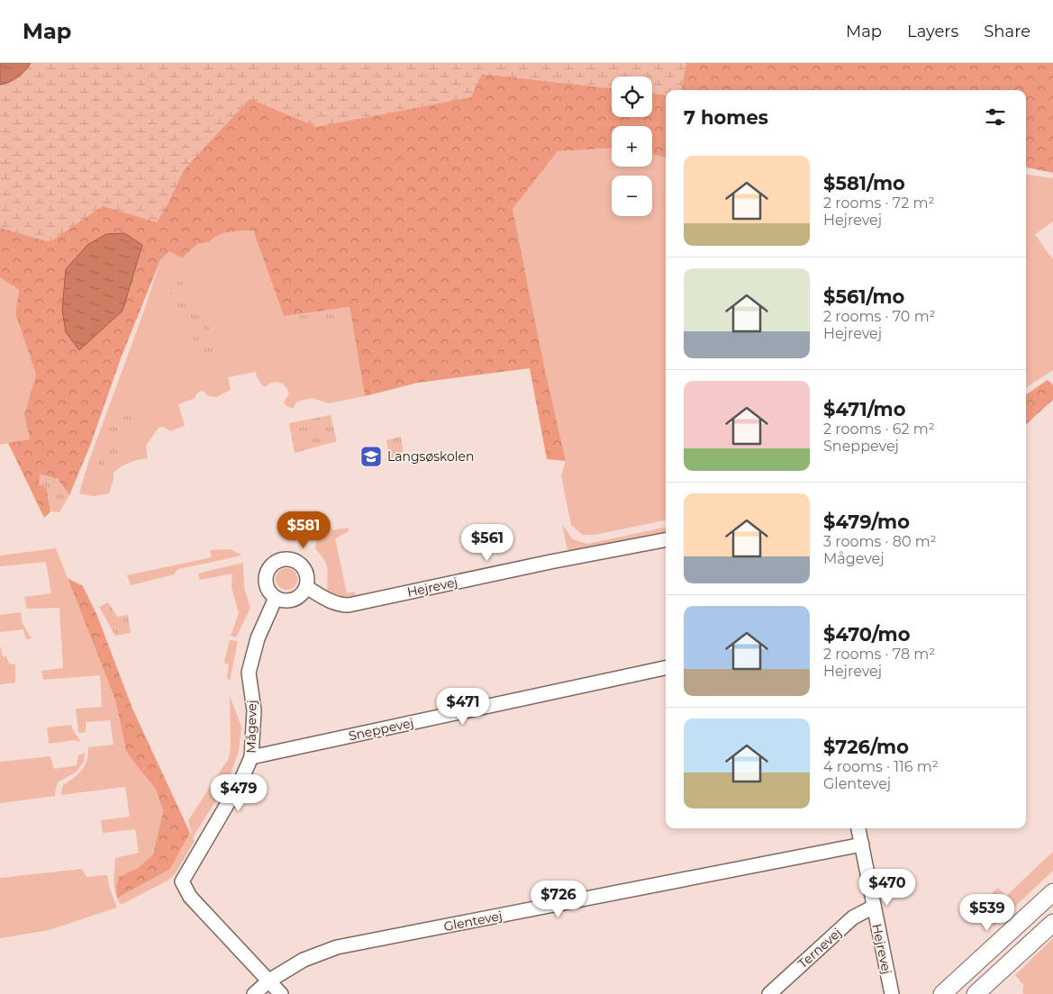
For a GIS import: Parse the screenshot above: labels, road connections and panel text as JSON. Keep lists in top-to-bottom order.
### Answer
{
  "streets": {
    "street": [
      "Hejrevej",
      "Mågevej",
      "Sneppevej",
      "Glentevej",
      "Ternevej"
    ]
  },
  "crossings": [
    ["Hejrevej", "Mågevej"],
    ["Hejrevej", "Glentevej"],
    ["Hejrevej", "Ternevej"],
    ["Mågevej", "Sneppevej"],
    ["Mågevej", "Glentevej"]
  ],
  "places": {
    "school or university": ["Langsøskolen"]
  },
  "page": {
    "header": "Map",
    "nav": ["Map", "Layers", "Share"],
    "map_buttons": ["+", "−"],
    "heading": "7 homes",
    "list": [
      {
        "name": "$581/mo",
        "note": "2 rooms · 72 m² · Hejrevej"
      },
      {
        "name": "$561/mo",
        "note": "2 rooms · 70 m² · Hejrevej"
      },
      {
        "name": "$471/mo",
        "note": "2 rooms · 62 m² · Sneppevej"
      },
      {
        "name": "$479/mo",
        "note": "3 rooms · 80 m² · Mågevej"
      },
      {
        "name": "$470/mo",
        "note": "2 rooms · 78 m² · Hejrevej"
      },
      {
        "name": "$726/mo",
        "note": "4 rooms · 116 m² · Glentevej"
      }
    ],
    "price": [
      "$581",
      "$561",
      "$471",
      "$479",
      "$470",
      "$726",
      "$539"
    ]
  }
}
